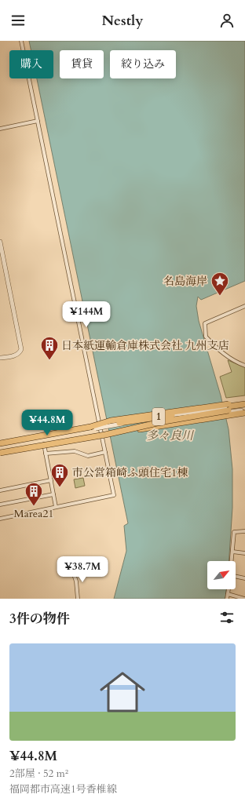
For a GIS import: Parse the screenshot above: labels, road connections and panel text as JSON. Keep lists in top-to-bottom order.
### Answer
{
  "streets": {
    "highway": ["1"]
  },
  "water": ["多々良川"],
  "places": {
    "place": ["名島海岸"],
    "building": ["日本紙運輸倉庫株式会社 九州支店", "市公営箱崎ふ頭住宅1棟", "Marea21"]
  },
  "north": "top right",
  "page": {
    "header": "Nestly",
    "chip": ["購入", "賃貸", "絞り込み"],
    "price": ["¥144M", "¥44.8M", "¥38.7M"],
    "heading": "3件の物件",
    "list": [
      {
        "name": "¥44.8M",
        "note": "2部屋 · 52 m² · 福岡都市高速1号香椎線"
      }
    ]
  }
}
